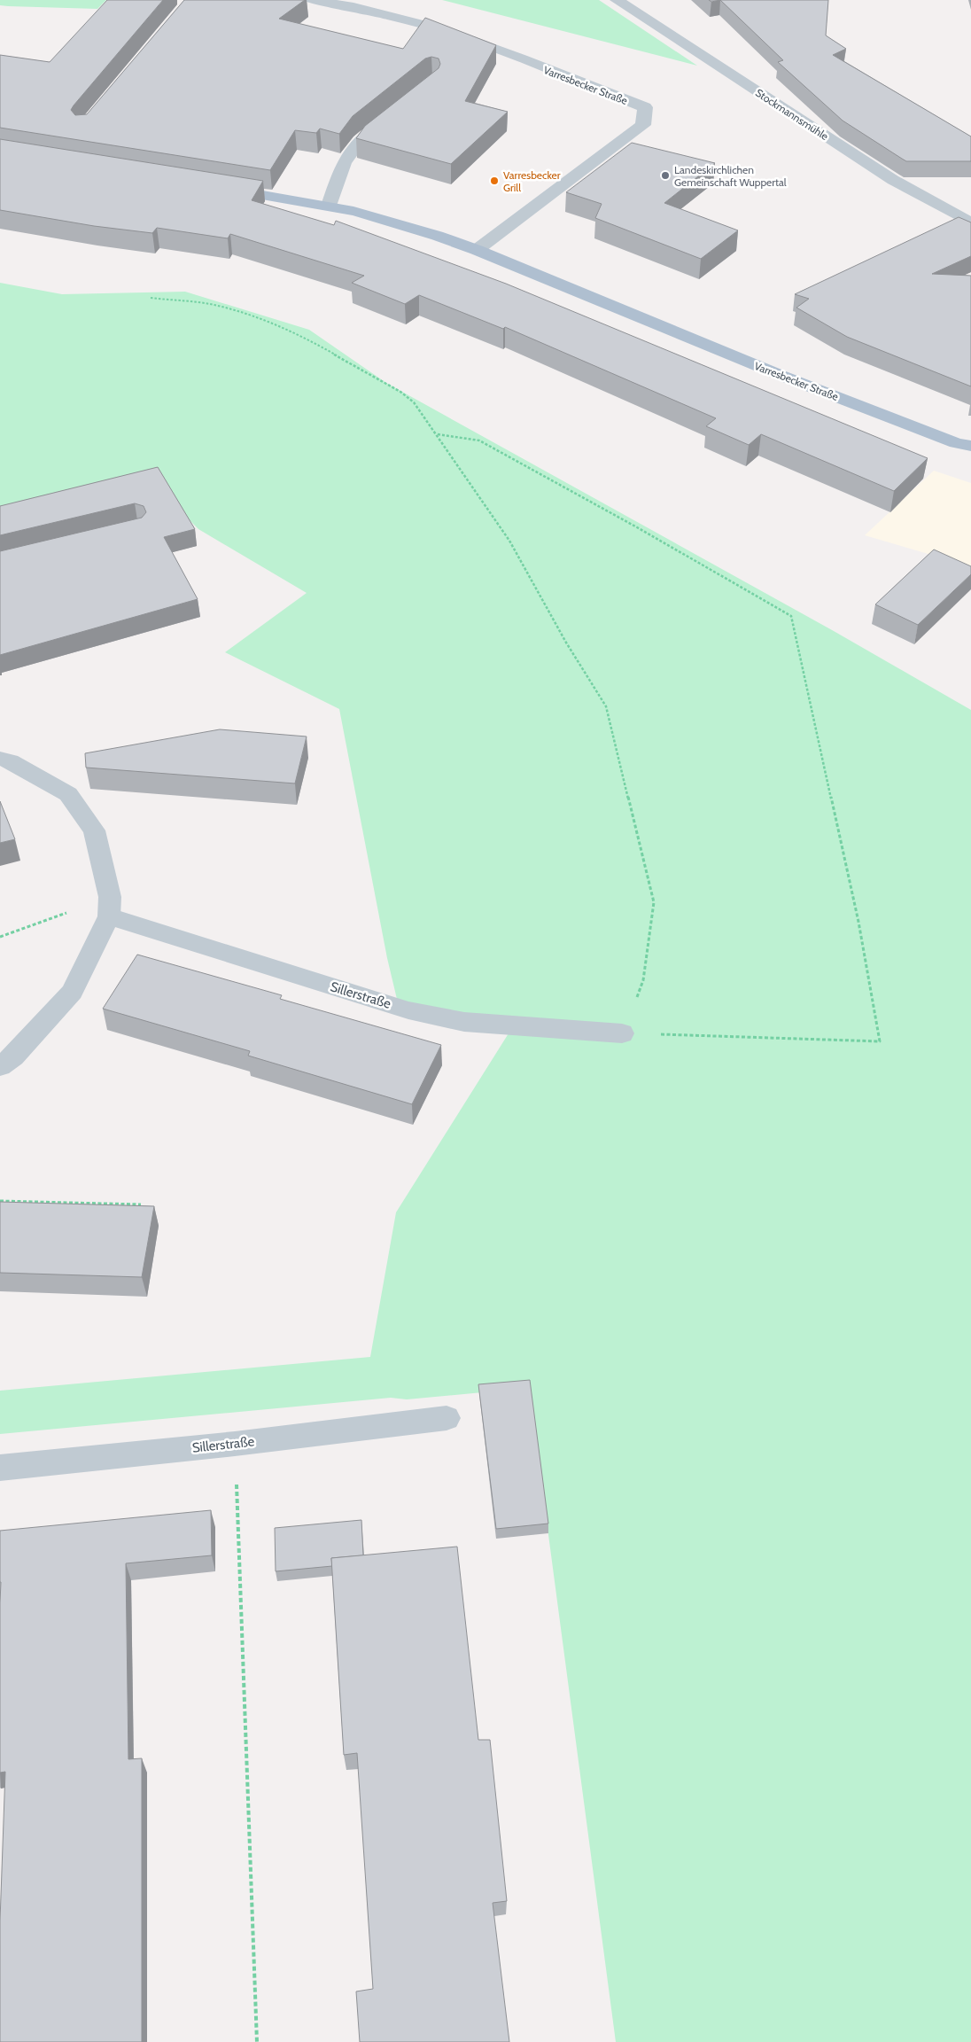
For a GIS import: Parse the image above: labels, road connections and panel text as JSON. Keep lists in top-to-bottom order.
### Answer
{
  "streets": {
    "main road": ["Varresbecker Straße"],
    "street": ["Stockmannsmühle", "Sillerstraße"]
  },
  "places": ["Landeskirchlichen Gemeinschaft Wuppertal", "Varresbecker Grill"]
}
